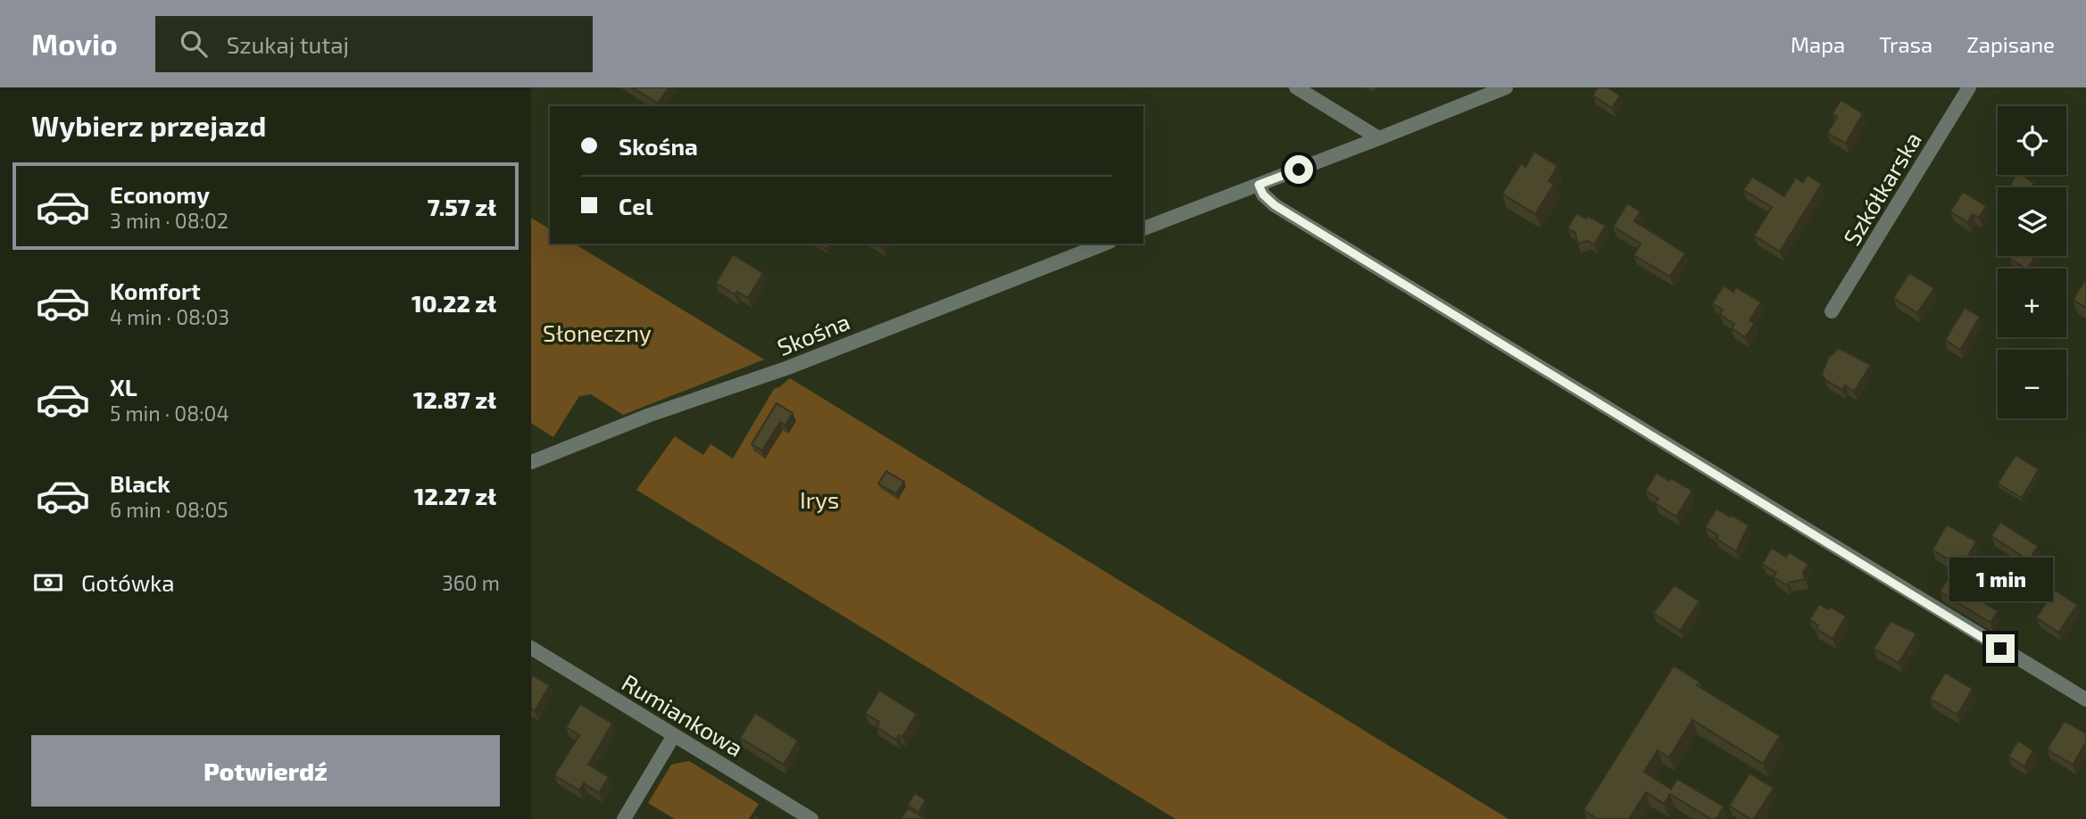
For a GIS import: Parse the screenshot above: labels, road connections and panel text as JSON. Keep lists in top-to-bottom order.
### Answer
{
  "streets": {
    "street": ["Szkółkarska", "Skośna", "Rumiankowa"]
  },
  "parks": ["Słoneczny", "Irys"],
  "page": {
    "header": "Movio",
    "search": "Szukaj tutaj",
    "nav": ["Mapa", "Trasa", "Zapisane"],
    "heading": "Wybierz przejazd",
    "map_buttons": ["+", "−"],
    "banner": ["Skośna", "Cel"],
    "list": [
      {
        "name": "Economy",
        "note": "3 min · 08:02",
        "value": "7.57 zł"
      },
      {
        "name": "Komfort",
        "note": "4 min · 08:03",
        "value": "10.22 zł"
      },
      {
        "name": "XL",
        "note": "5 min · 08:04",
        "value": "12.87 zł"
      },
      {
        "name": "Black",
        "note": "6 min · 08:05",
        "value": "12.27 zł"
      }
    ],
    "pay": ["Gotówka", "360 m"],
    "bubble": "1 min",
    "buttons": "Potwierdź"
  }
}
